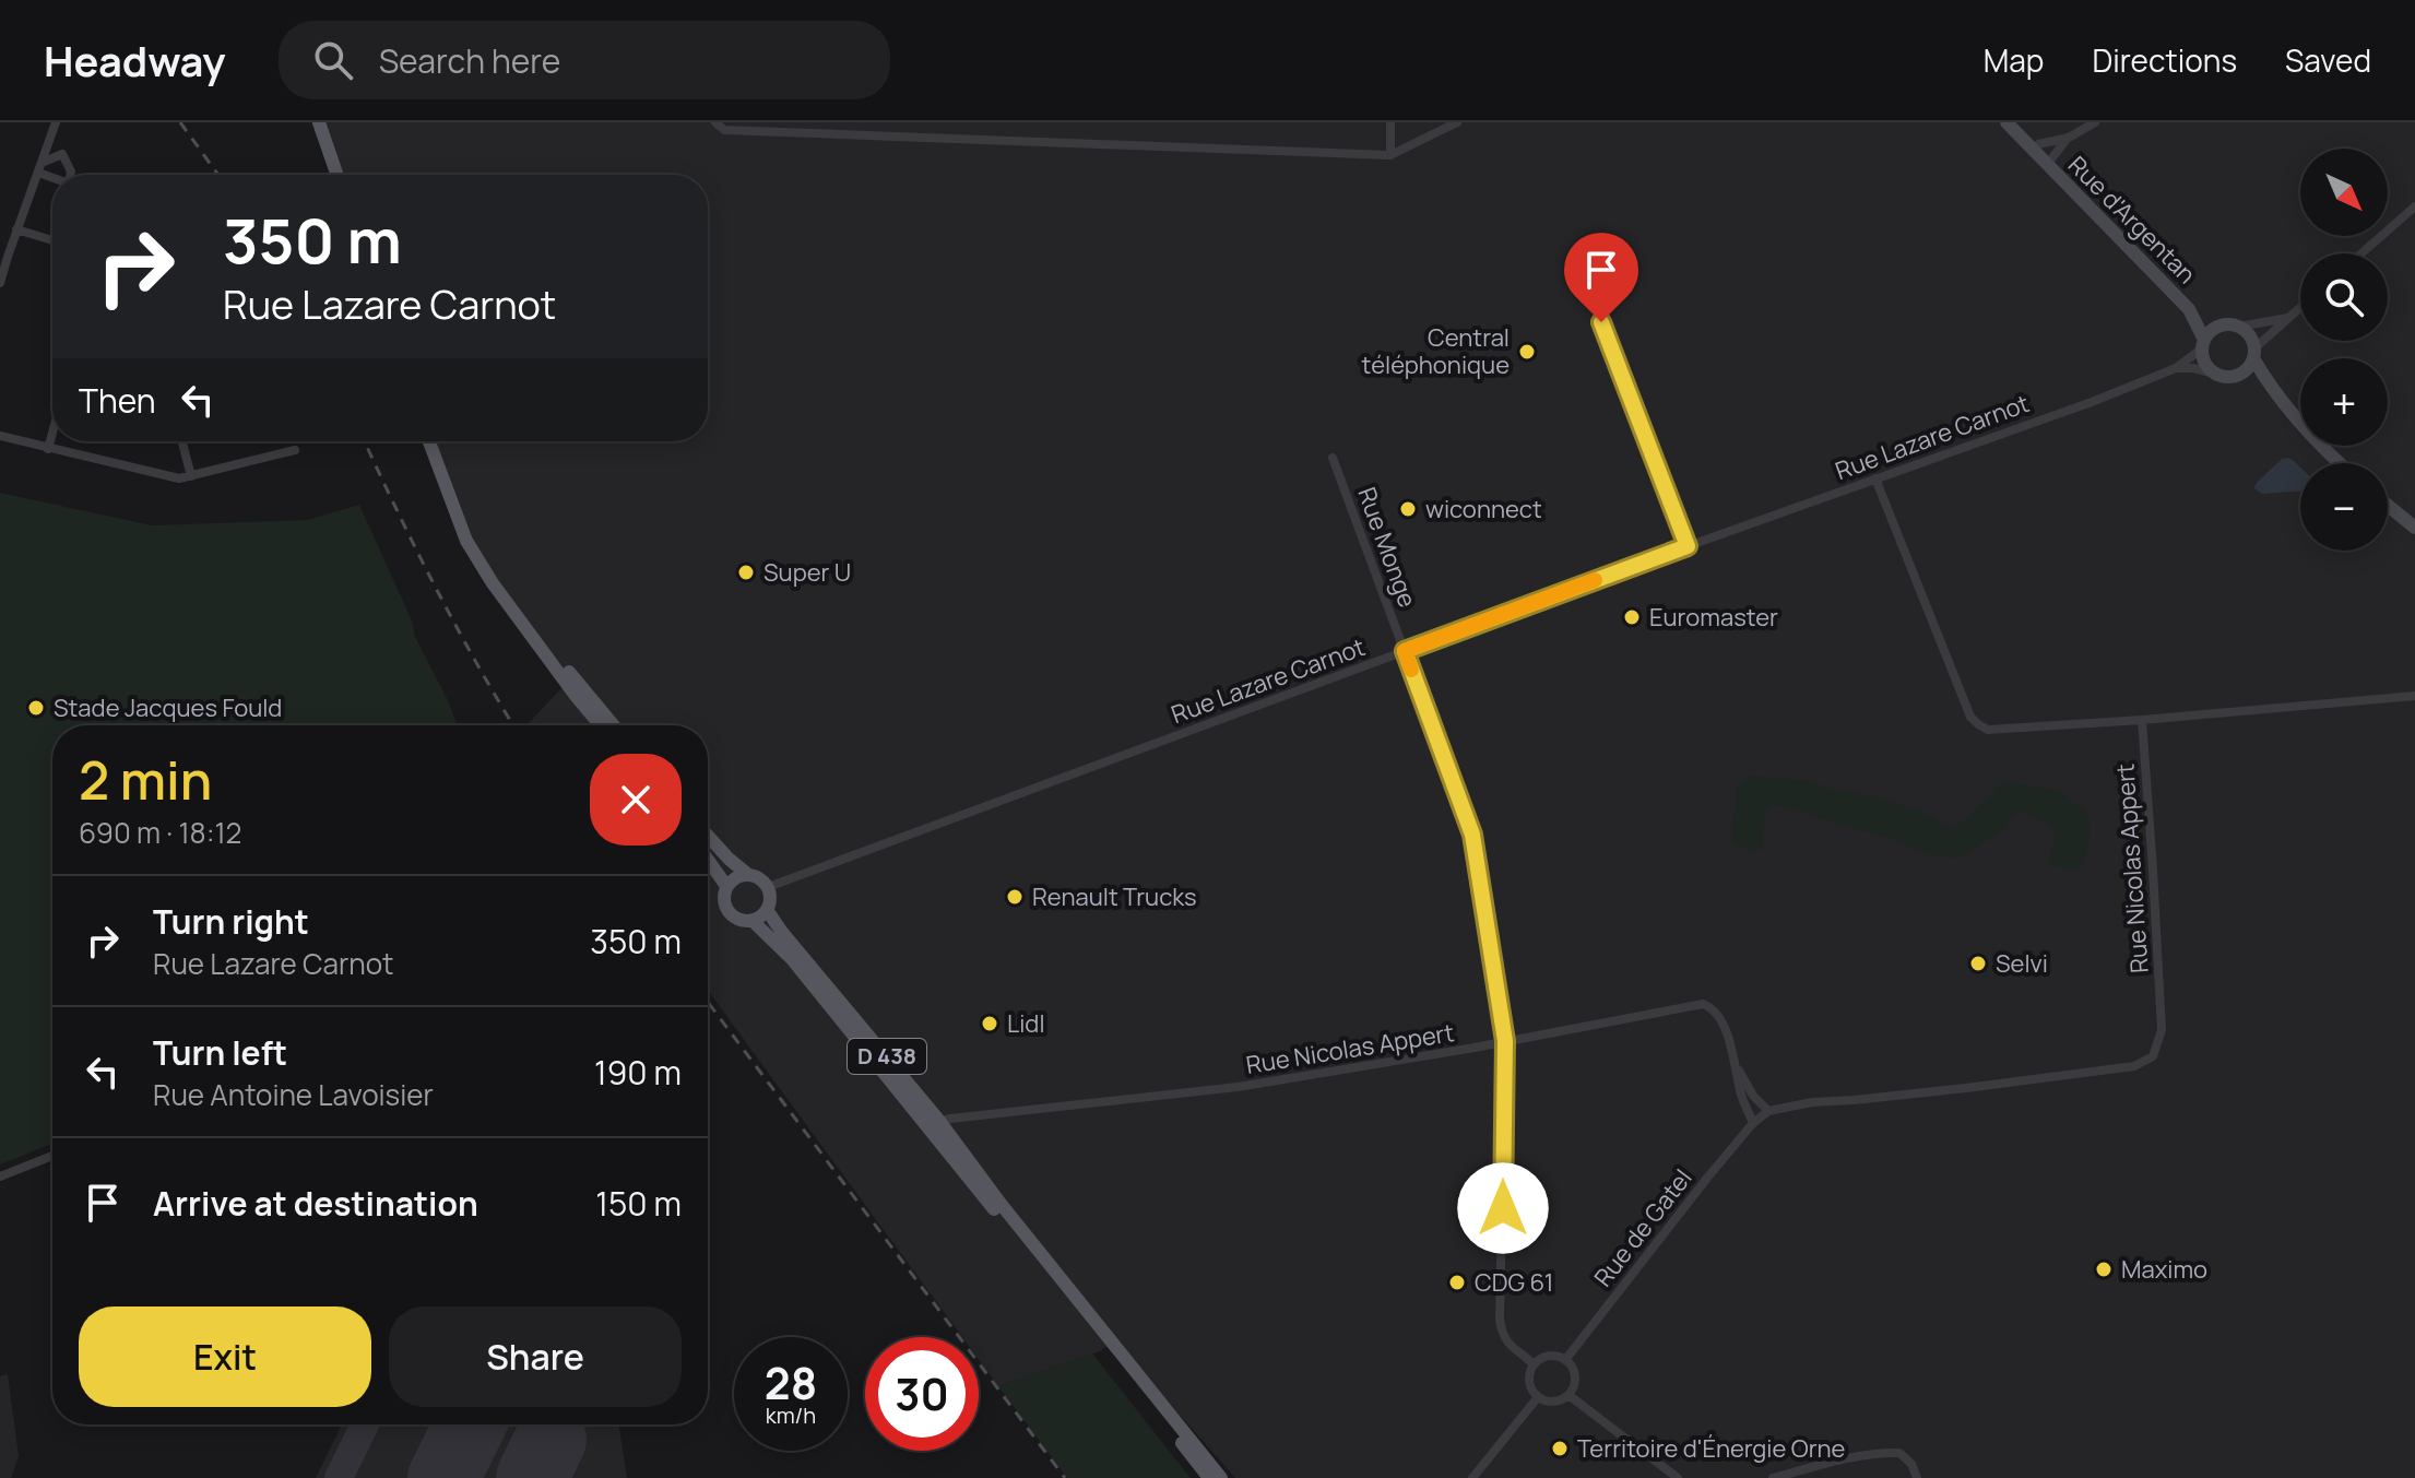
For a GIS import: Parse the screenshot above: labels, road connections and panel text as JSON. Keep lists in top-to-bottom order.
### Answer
{
  "streets": {
    "main road": ["Rue d'Argentan", "D 438"],
    "street": [
      "Rue Lazare Carnot",
      "Rue Monge",
      "Rue Nicolas Appert",
      "Rue de Gatel"
    ]
  },
  "crossings": [
    ["Rue d'Argentan", "Rue Lazare Carnot"],
    ["Rue Lazare Carnot", "Rue Monge"],
    ["Rue Lazare Carnot", "D 438"],
    ["Rue Monge", "Rue Nicolas Appert"],
    ["Rue Monge", "Rue de Gatel"],
    ["Rue Nicolas Appert", "D 438"],
    ["Rue Nicolas Appert", "Rue de Gatel"]
  ],
  "places": [
    "Central téléphonique",
    "wiconnect",
    "Super U",
    "Euromaster",
    "Stade Jacques Fould",
    "Renault Trucks",
    "Selvi",
    "Lidl",
    "Maximo",
    "CDG 61",
    "Territoire d'Énergie Orne"
  ],
  "north": "bottom right",
  "page": {
    "header": "Headway",
    "search": "Search here",
    "nav": ["Map", "Directions", "Saved"],
    "map_buttons": ["+", "−"],
    "turn": ["350 m", "Rue Lazare Carnot"],
    "then": "Then",
    "heading": ["2 min", "690 m · 18:12"],
    "list": [
      {
        "name": "Turn right",
        "note": "Rue Lazare Carnot",
        "value": "350 m"
      },
      {
        "name": "Turn left",
        "note": "Rue Antoine Lavoisier",
        "value": "190 m"
      },
      {
        "name": "Arrive at destination",
        "value": "150 m"
      }
    ],
    "buttons": ["Exit", "Share"],
    "speed": "28 km/h",
    "limit": "30"
  }
}
